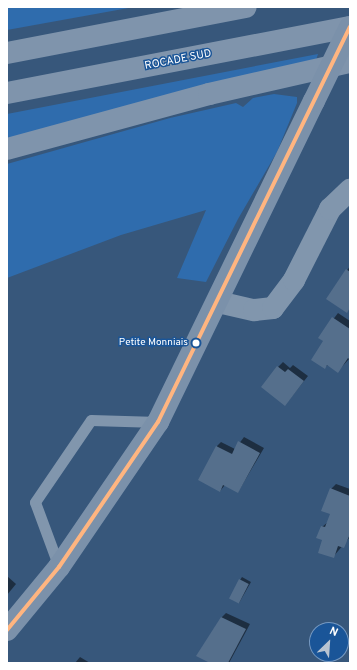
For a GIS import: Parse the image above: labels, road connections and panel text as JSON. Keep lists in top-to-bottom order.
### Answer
{
  "streets": {
    "highway": ["ROCADE SUD"]
  },
  "places": ["Petite Monniais"],
  "north": "top right"
}
